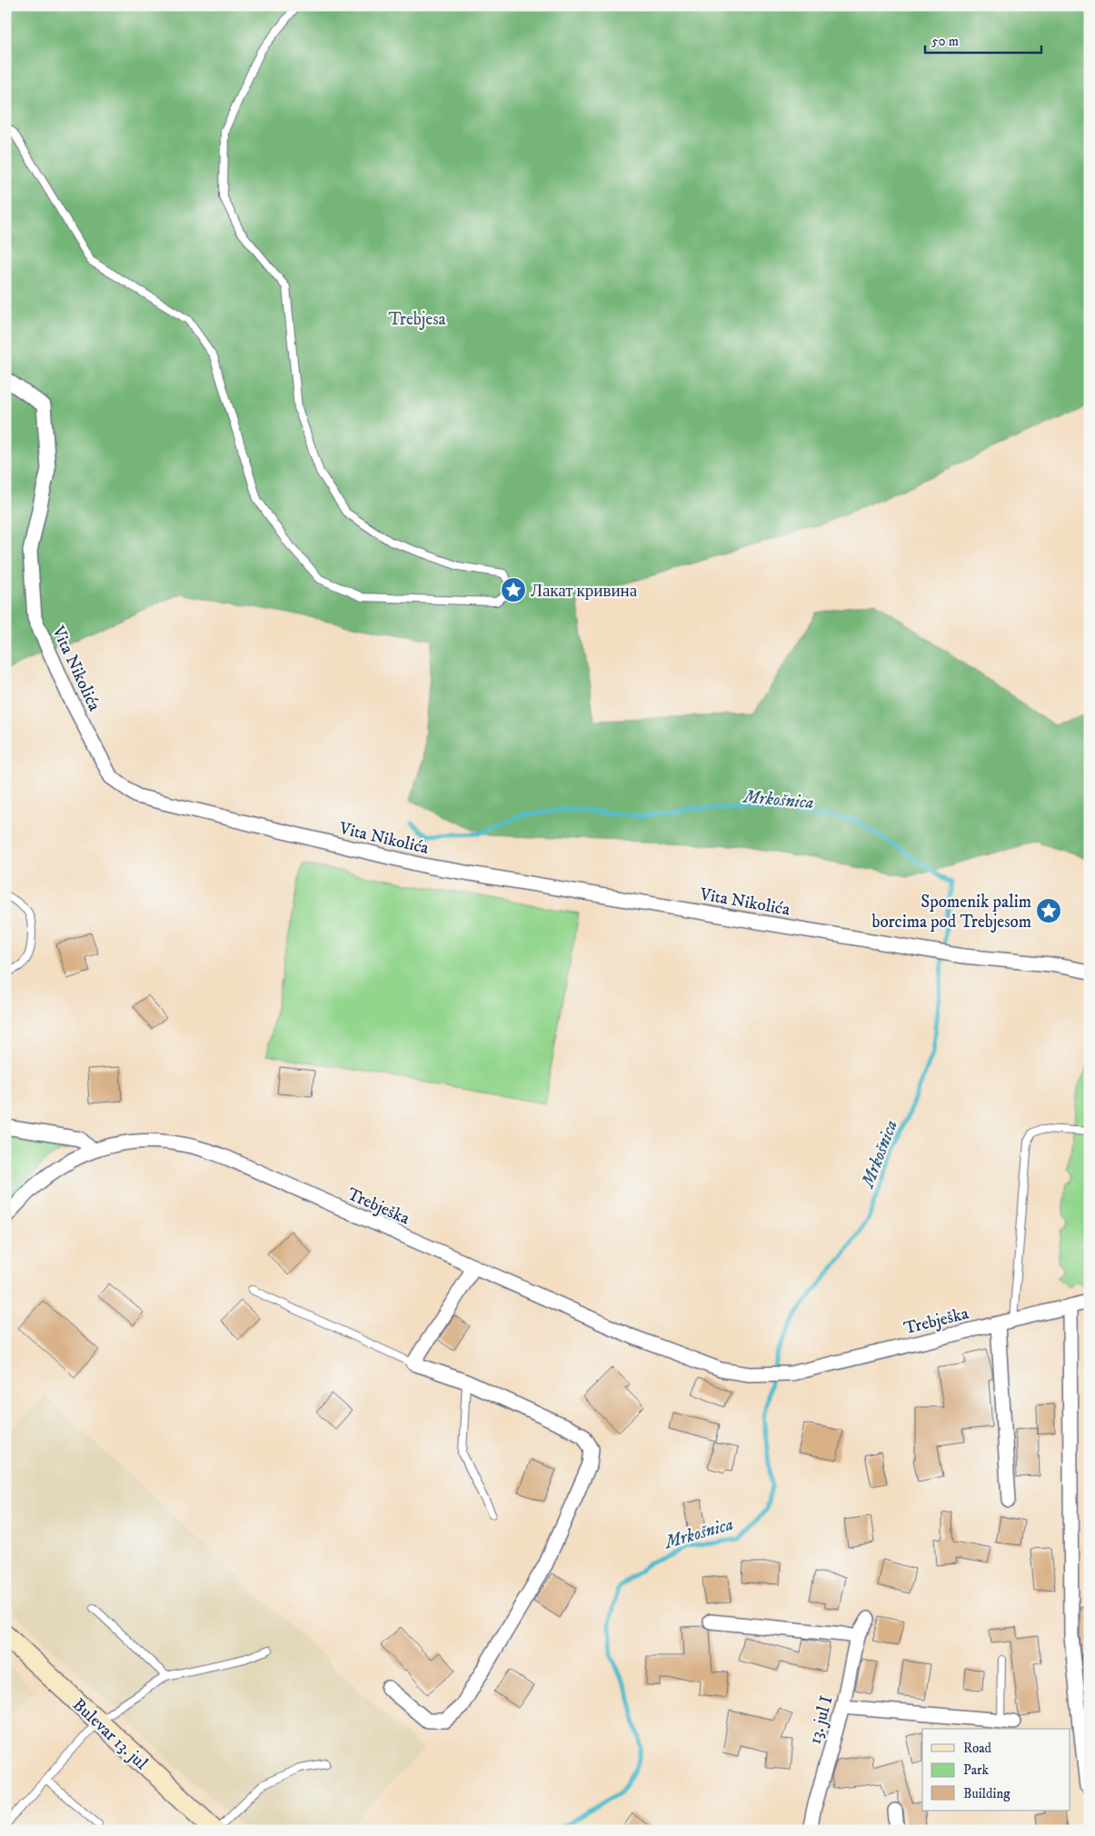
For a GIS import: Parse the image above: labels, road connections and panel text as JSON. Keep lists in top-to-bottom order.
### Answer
{
  "streets": {
    "street": [
      "Vita Nikolića",
      "Trebješka",
      "13. jul I",
      "Bulevar 13. jul"
    ]
  },
  "water": ["Mrkošnica"],
  "parks": ["Trebjesa"],
  "places": {
    "place": ["Лакат кривина", "Spomenik palim borcima pod Trebjesom"]
  },
  "legend": ["Road", "Park", "Building"],
  "scale_bar": "50 m"
}
